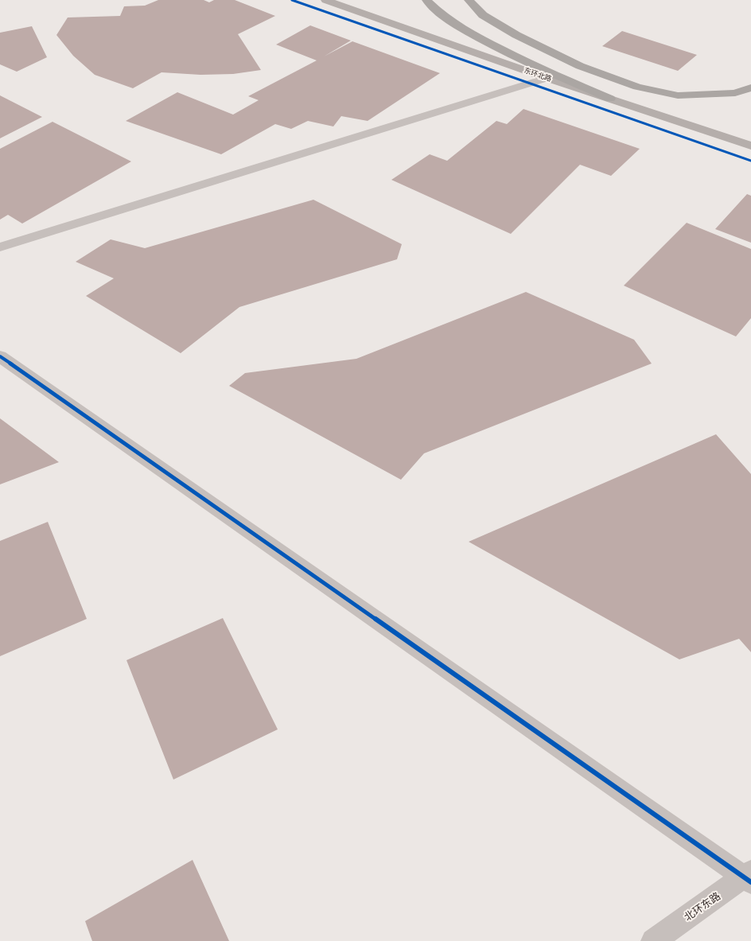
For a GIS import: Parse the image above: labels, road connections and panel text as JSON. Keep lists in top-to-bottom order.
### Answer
{
  "streets": {
    "main road": ["东环北路"],
    "street": ["北环东路"]
  }
}
